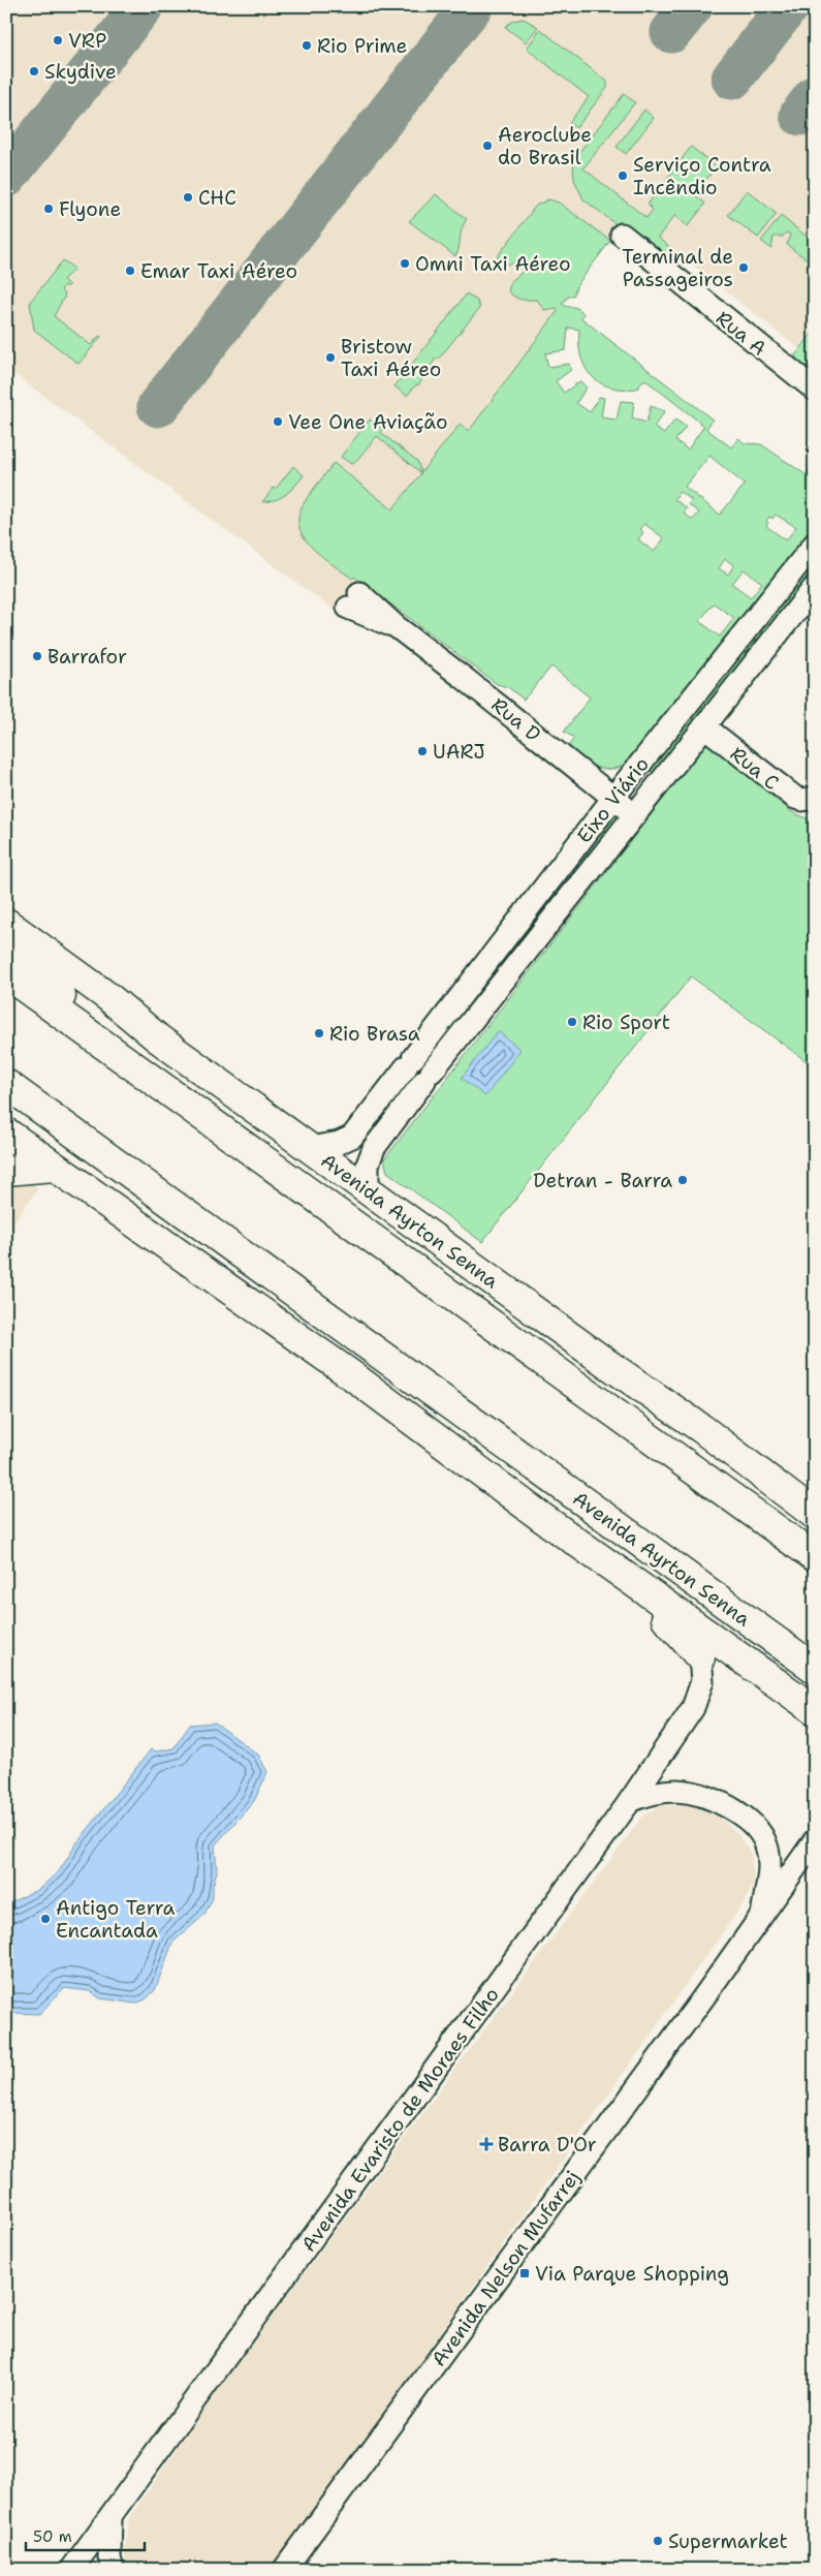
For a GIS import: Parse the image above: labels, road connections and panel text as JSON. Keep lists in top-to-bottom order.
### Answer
{
  "streets": {
    "highway": ["Avenida Ayrton Senna"],
    "street": [
      "Rua A",
      "Rua D",
      "Rua C",
      "Eixo Viário",
      "Avenida Evaristo de Moraes Filho",
      "Avenida Nelson Mufarrej"
    ]
  },
  "crossings": [
    ["Rua D", "Eixo Viário"],
    ["Rua C", "Eixo Viário"],
    ["Eixo Viário", "Avenida Ayrton Senna"]
  ],
  "places": {
    "other": [
      "VRP",
      "Rio Prime",
      "Skydive",
      "Aeroclube do Brasil",
      "Serviço Contra Incêndio",
      "CHC",
      "Flyone",
      "Omni Taxi Aéreo",
      "Terminal de Passageiros",
      "Emar Taxi Aéreo",
      "Bristow Taxi Aéreo",
      "Vee One Aviação",
      "Barrafor",
      "UARJ",
      "Rio Sport",
      "Rio Brasa",
      "Detran - Barra",
      "Antigo Terra Encantada",
      "Supermarket"
    ],
    "health": ["Barra D'Or"],
    "transit": ["Via Parque Shopping"]
  },
  "scale_bar": "50 m"
}
